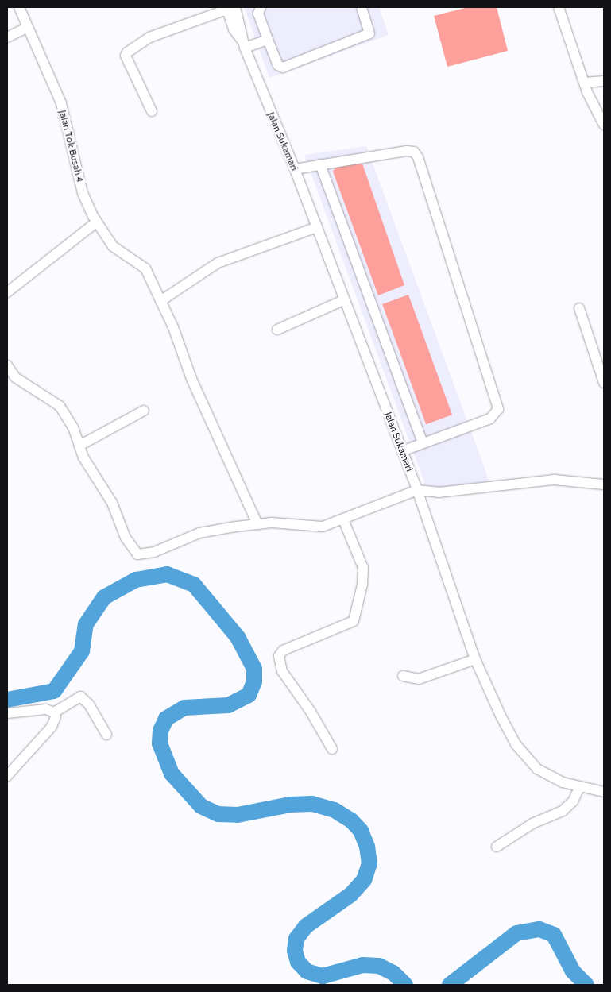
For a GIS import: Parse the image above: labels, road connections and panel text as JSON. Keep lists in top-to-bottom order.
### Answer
{
  "streets": {
    "street": ["Jalan Sukamari", "Jalan Tok Busah 4"]
  }
}
